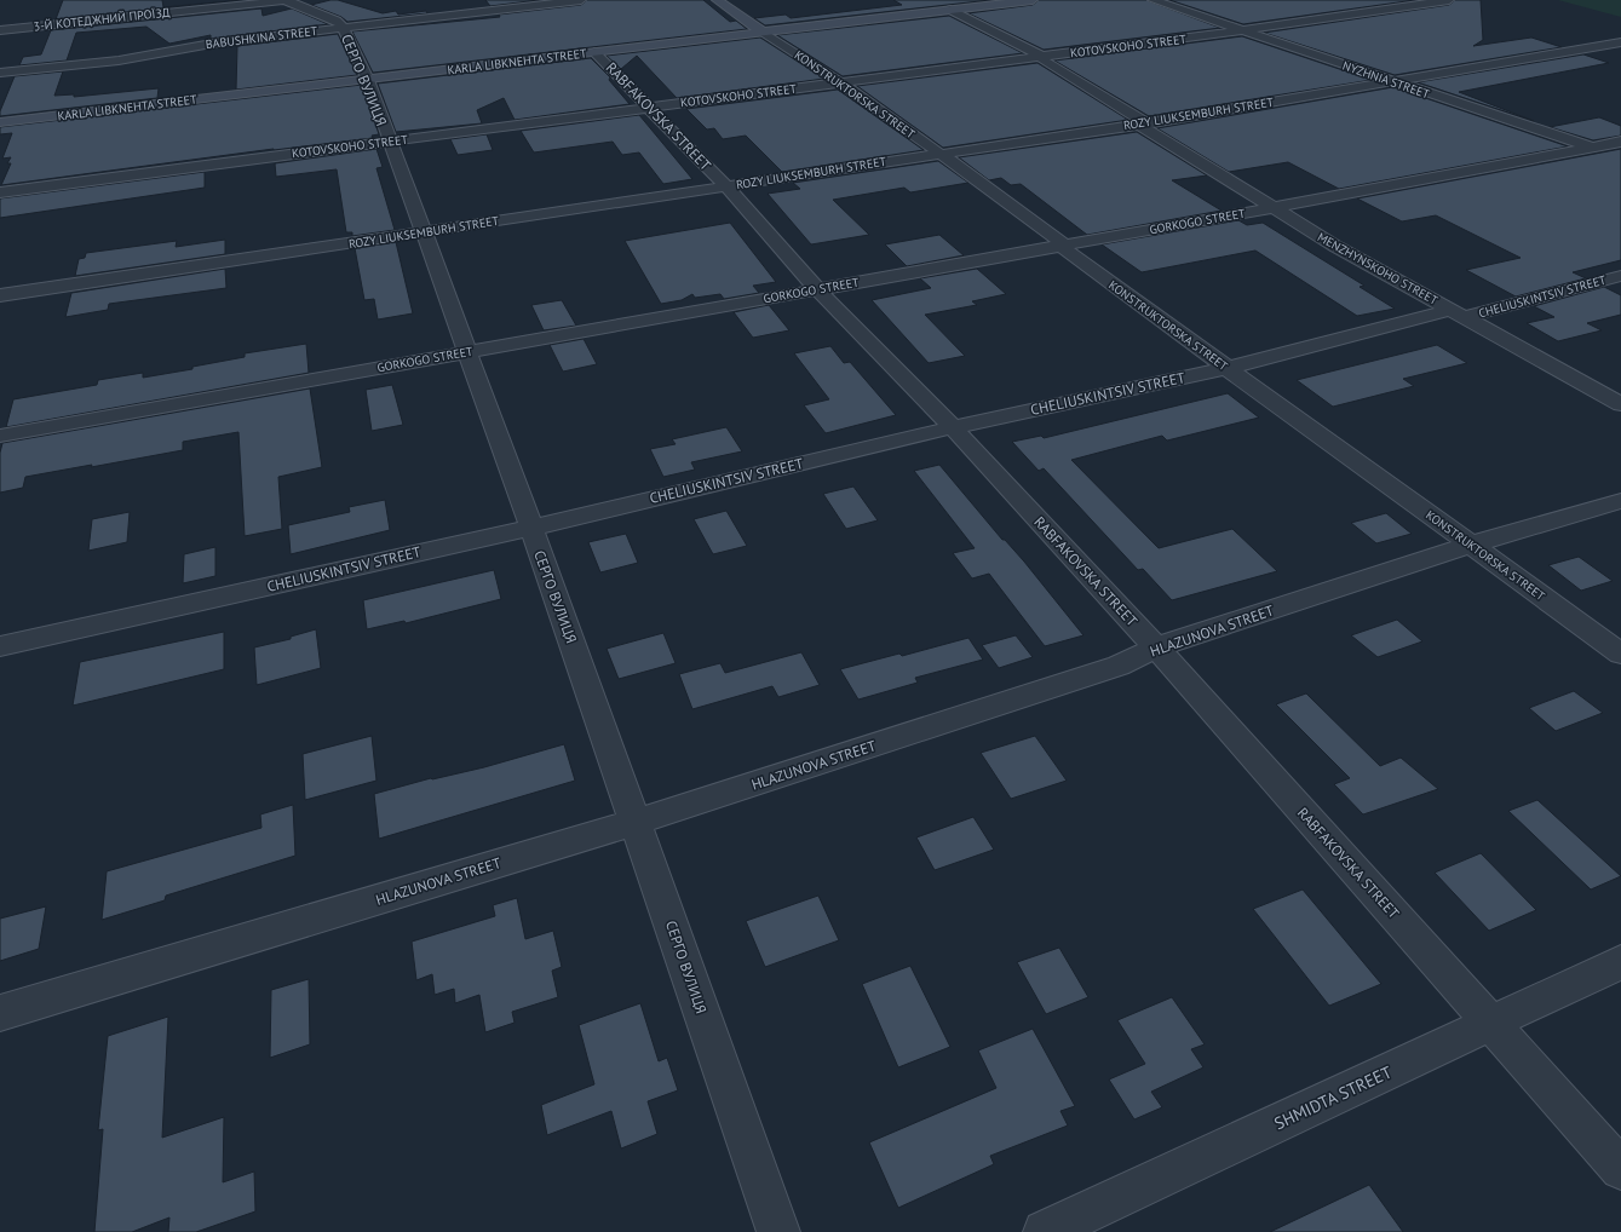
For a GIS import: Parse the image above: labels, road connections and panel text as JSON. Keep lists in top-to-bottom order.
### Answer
{
  "streets": {
    "street": [
      "3-Й КОТЕДЖНИЙ ПРОЇЗД",
      "BABUSHKINA STREET",
      "KOTOVSKOHO STREET",
      "KARLA LIBKNEHTA STREET",
      "СЕРГО ВУЛИЦЯ",
      "NYZHNIA STREET",
      "KONSTRUKTORSKA STREET",
      "ROZY LIUKSEMBURH STREET",
      "RABFAKOVSKA STREET",
      "GORKOGO STREET",
      "MENZHYNSKOHO STREET",
      "CHELIUSKINTSIV STREET",
      "HLAZUNOVA STREET",
      "SHMIDTA STREET"
    ]
  },
  "crossings": [
    ["3-Й КОТЕДЖНИЙ ПРОЇЗД", "СЕРГО ВУЛИЦЯ"],
    ["BABUSHKINA STREET", "СЕРГО ВУЛИЦЯ"],
    ["KOTOVSKOHO STREET", "СЕРГО ВУЛИЦЯ"],
    ["KOTOVSKOHO STREET", "NYZHNIA STREET"],
    ["KOTOVSKOHO STREET", "KONSTRUKTORSKA STREET"],
    ["KOTOVSKOHO STREET", "RABFAKOVSKA STREET"],
    ["KOTOVSKOHO STREET", "MENZHYNSKOHO STREET"],
    ["KARLA LIBKNEHTA STREET", "СЕРГО ВУЛИЦЯ"],
    ["KARLA LIBKNEHTA STREET", "KONSTRUKTORSKA STREET"],
    ["KARLA LIBKNEHTA STREET", "RABFAKOVSKA STREET"],
    ["KARLA LIBKNEHTA STREET", "MENZHYNSKOHO STREET"],
    ["СЕРГО ВУЛИЦЯ", "ROZY LIUKSEMBURH STREET"],
    ["СЕРГО ВУЛИЦЯ", "GORKOGO STREET"],
    ["СЕРГО ВУЛИЦЯ", "CHELIUSKINTSIV STREET"],
    ["СЕРГО ВУЛИЦЯ", "HLAZUNOVA STREET"],
    ["NYZHNIA STREET", "ROZY LIUKSEMBURH STREET"],
    ["NYZHNIA STREET", "GORKOGO STREET"],
    ["KONSTRUKTORSKA STREET", "ROZY LIUKSEMBURH STREET"],
    ["KONSTRUKTORSKA STREET", "GORKOGO STREET"],
    ["KONSTRUKTORSKA STREET", "CHELIUSKINTSIV STREET"],
    ["KONSTRUKTORSKA STREET", "HLAZUNOVA STREET"],
    ["ROZY LIUKSEMBURH STREET", "RABFAKOVSKA STREET"],
    ["ROZY LIUKSEMBURH STREET", "MENZHYNSKOHO STREET"],
    ["RABFAKOVSKA STREET", "GORKOGO STREET"],
    ["RABFAKOVSKA STREET", "CHELIUSKINTSIV STREET"],
    ["RABFAKOVSKA STREET", "HLAZUNOVA STREET"],
    ["RABFAKOVSKA STREET", "SHMIDTA STREET"],
    ["GORKOGO STREET", "MENZHYNSKOHO STREET"],
    ["MENZHYNSKOHO STREET", "CHELIUSKINTSIV STREET"]
  ]
}
